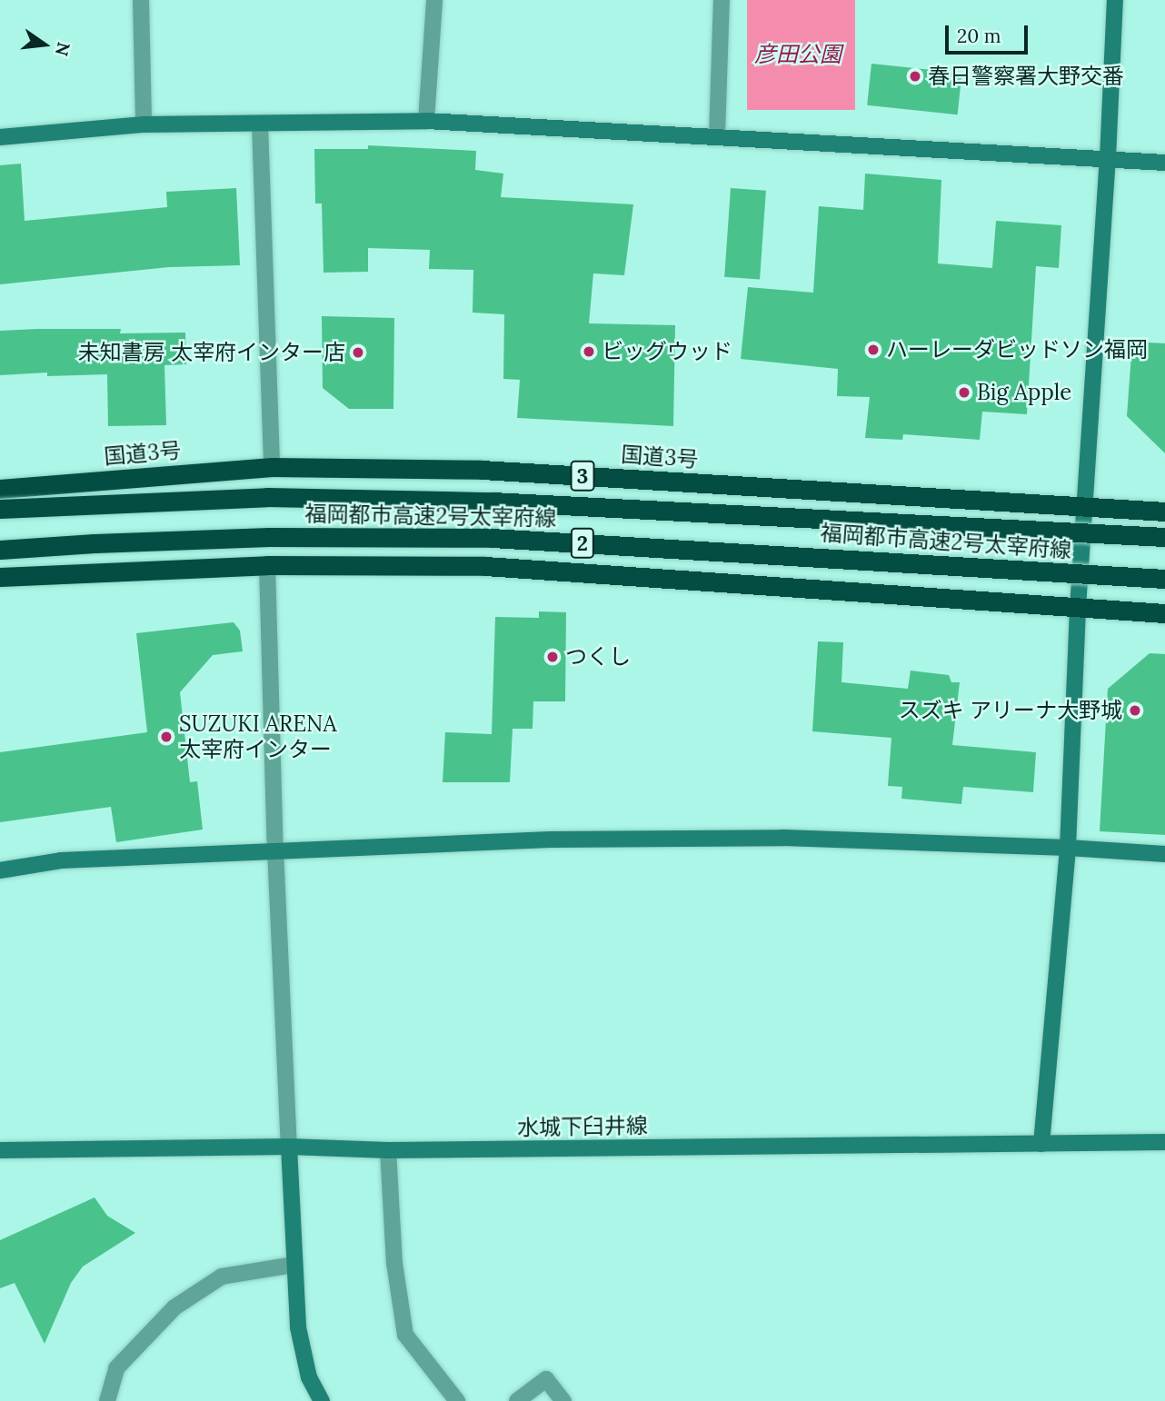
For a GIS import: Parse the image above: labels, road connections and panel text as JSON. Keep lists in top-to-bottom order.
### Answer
{
  "streets": {
    "highway": [
      "国道3号",
      "3",
      "福岡都市高速2号太宰府線",
      "2"
    ],
    "street": ["水城下臼井線"]
  },
  "parks": ["彦田公園"],
  "places": [
    "春日警察署大野交番",
    "ハーレーダビッドソン福岡",
    "ビッグウッド",
    "未知書房 太宰府インター店",
    "Big Apple",
    "つくし",
    "スズキ アリーナ大野城",
    "SUZUKI ARENA 太宰府インター"
  ],
  "scale_bar": "20 m",
  "north": "right"
}
